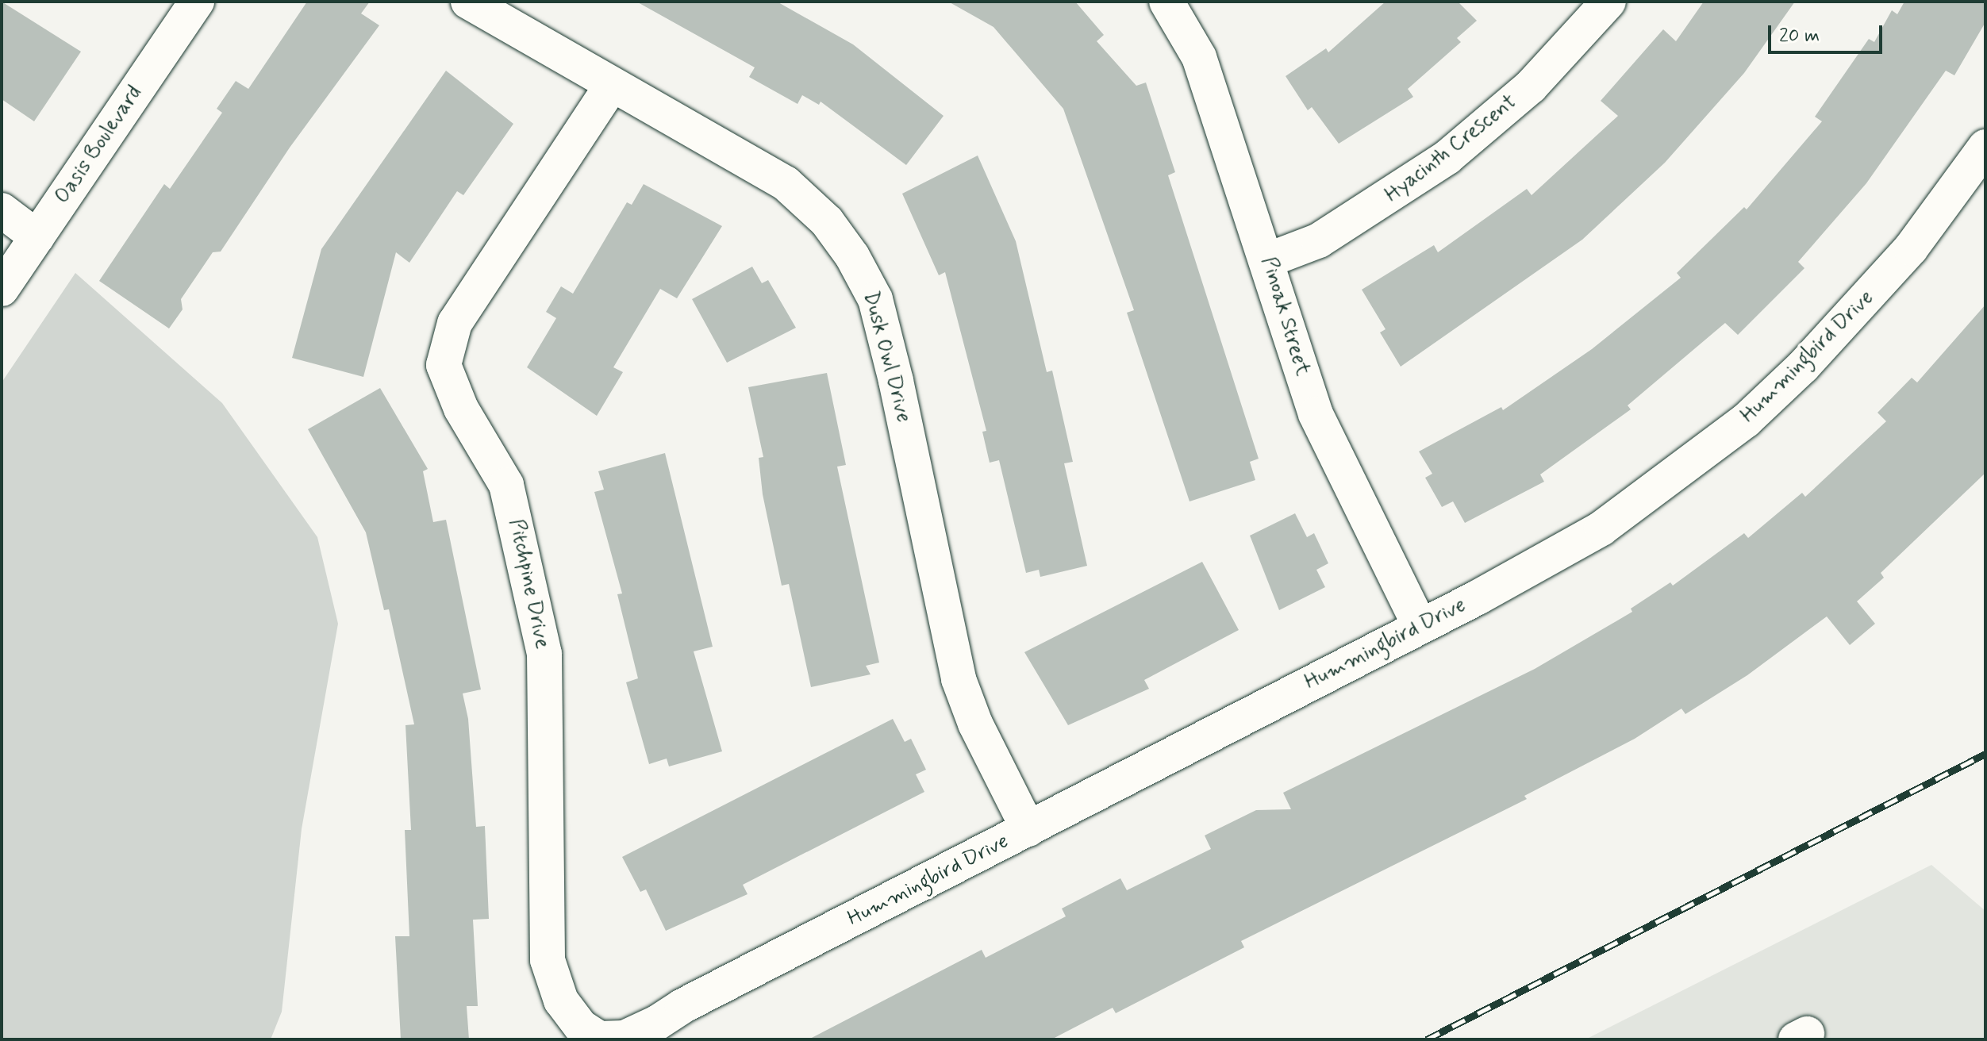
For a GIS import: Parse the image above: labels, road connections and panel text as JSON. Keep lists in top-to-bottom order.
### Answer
{
  "streets": {
    "street": [
      "Oasis Boulevard",
      "Hyacinth Crescent",
      "Pinoak Street",
      "Dusk Owl Drive",
      "Hummingbird Drive",
      "Pitchpine Drive"
    ]
  },
  "crossings": [
    ["Hyacinth Crescent", "Pinoak Street"],
    ["Pinoak Street", "Hummingbird Drive"],
    ["Dusk Owl Drive", "Hummingbird Drive"],
    ["Dusk Owl Drive", "Pitchpine Drive"],
    ["Hummingbird Drive", "Pitchpine Drive"]
  ],
  "scale_bar": "20 m"
}
